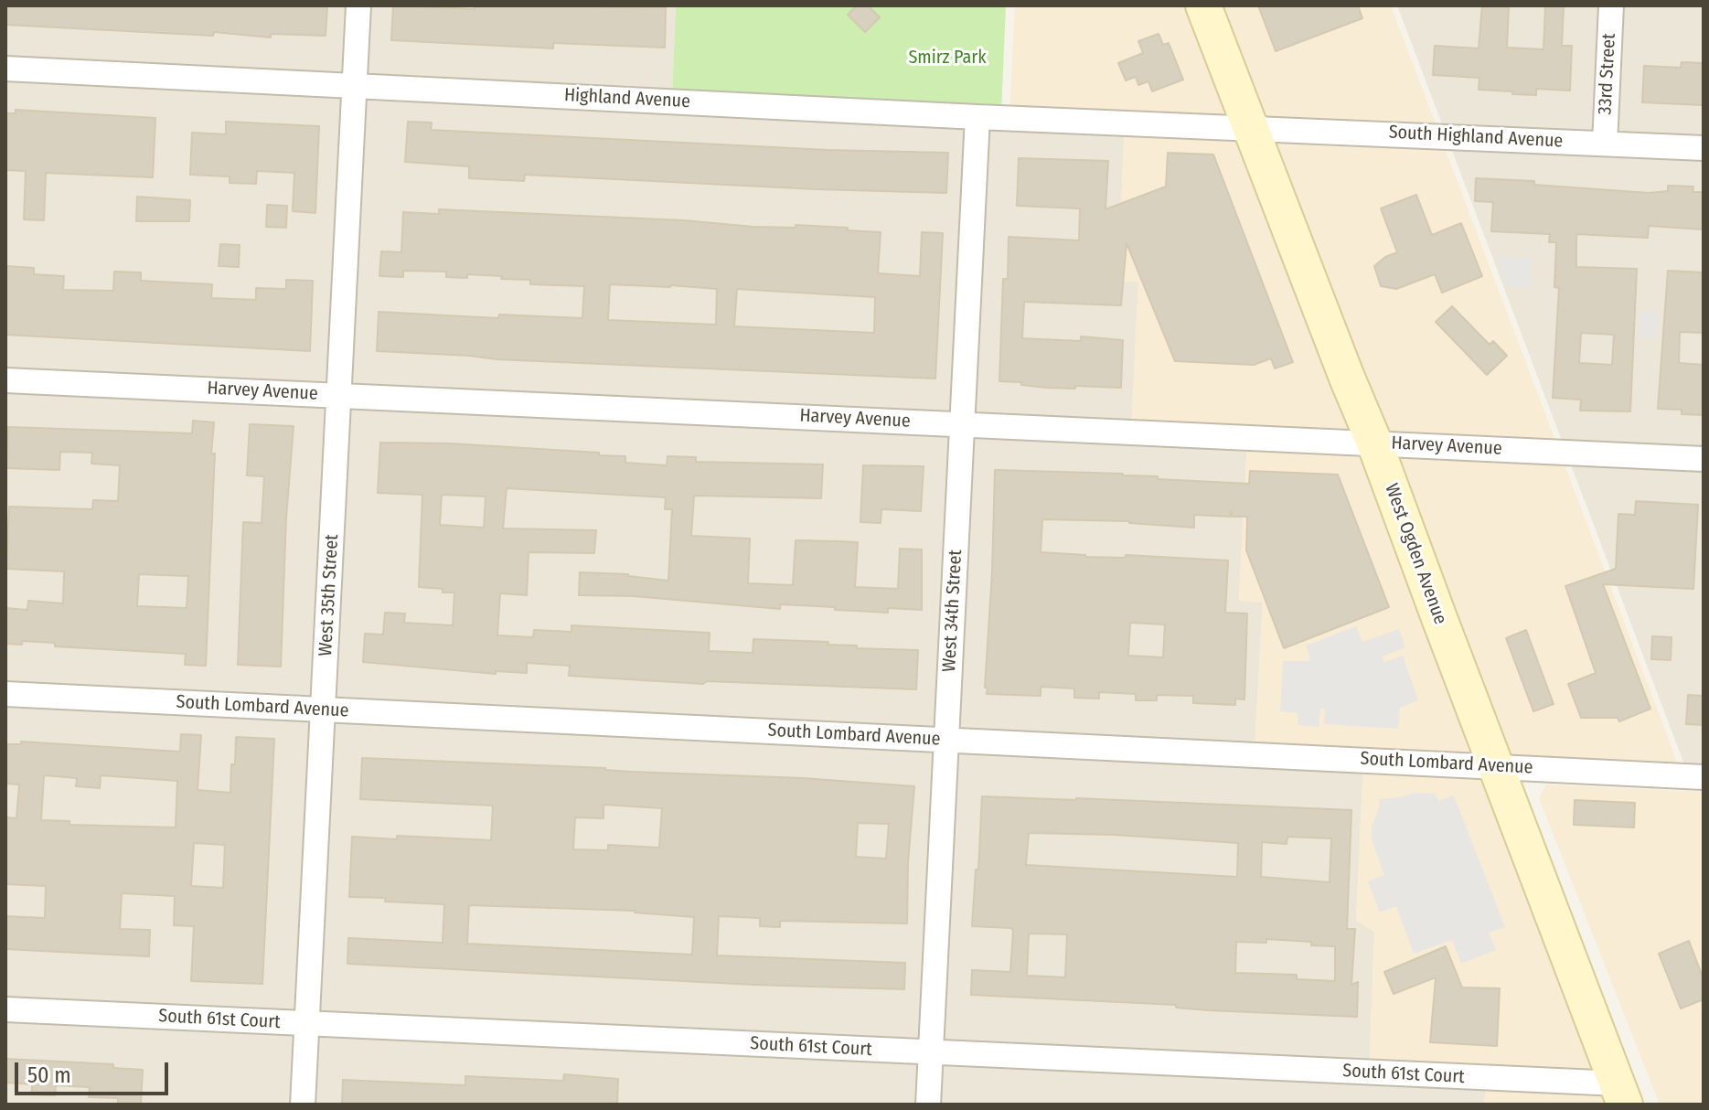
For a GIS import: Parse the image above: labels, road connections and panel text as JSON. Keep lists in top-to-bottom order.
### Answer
{
  "streets": {
    "main road": ["West Ogden Avenue"],
    "street": [
      "33rd Street",
      "Highland Avenue",
      "South Highland Avenue",
      "Harvey Avenue",
      "West 35th Street",
      "West 34th Street",
      "South Lombard Avenue",
      "South 61st Court"
    ]
  },
  "crossings": [
    ["33rd Street", "South Highland Avenue"],
    ["Highland Avenue", "South Highland Avenue"],
    ["Highland Avenue", "West Ogden Avenue"],
    ["Highland Avenue", "West 35th Street"],
    ["Highland Avenue", "West 34th Street"],
    ["South Highland Avenue", "West Ogden Avenue"],
    ["Harvey Avenue", "West Ogden Avenue"],
    ["Harvey Avenue", "West 35th Street"],
    ["Harvey Avenue", "West 34th Street"],
    ["West Ogden Avenue", "South Lombard Avenue"],
    ["West Ogden Avenue", "South 61st Court"],
    ["West 35th Street", "South Lombard Avenue"],
    ["West 35th Street", "South 61st Court"],
    ["West 34th Street", "South Lombard Avenue"],
    ["West 34th Street", "South 61st Court"]
  ],
  "parks": ["Smirz Park"],
  "scale_bar": "50 m"
}
